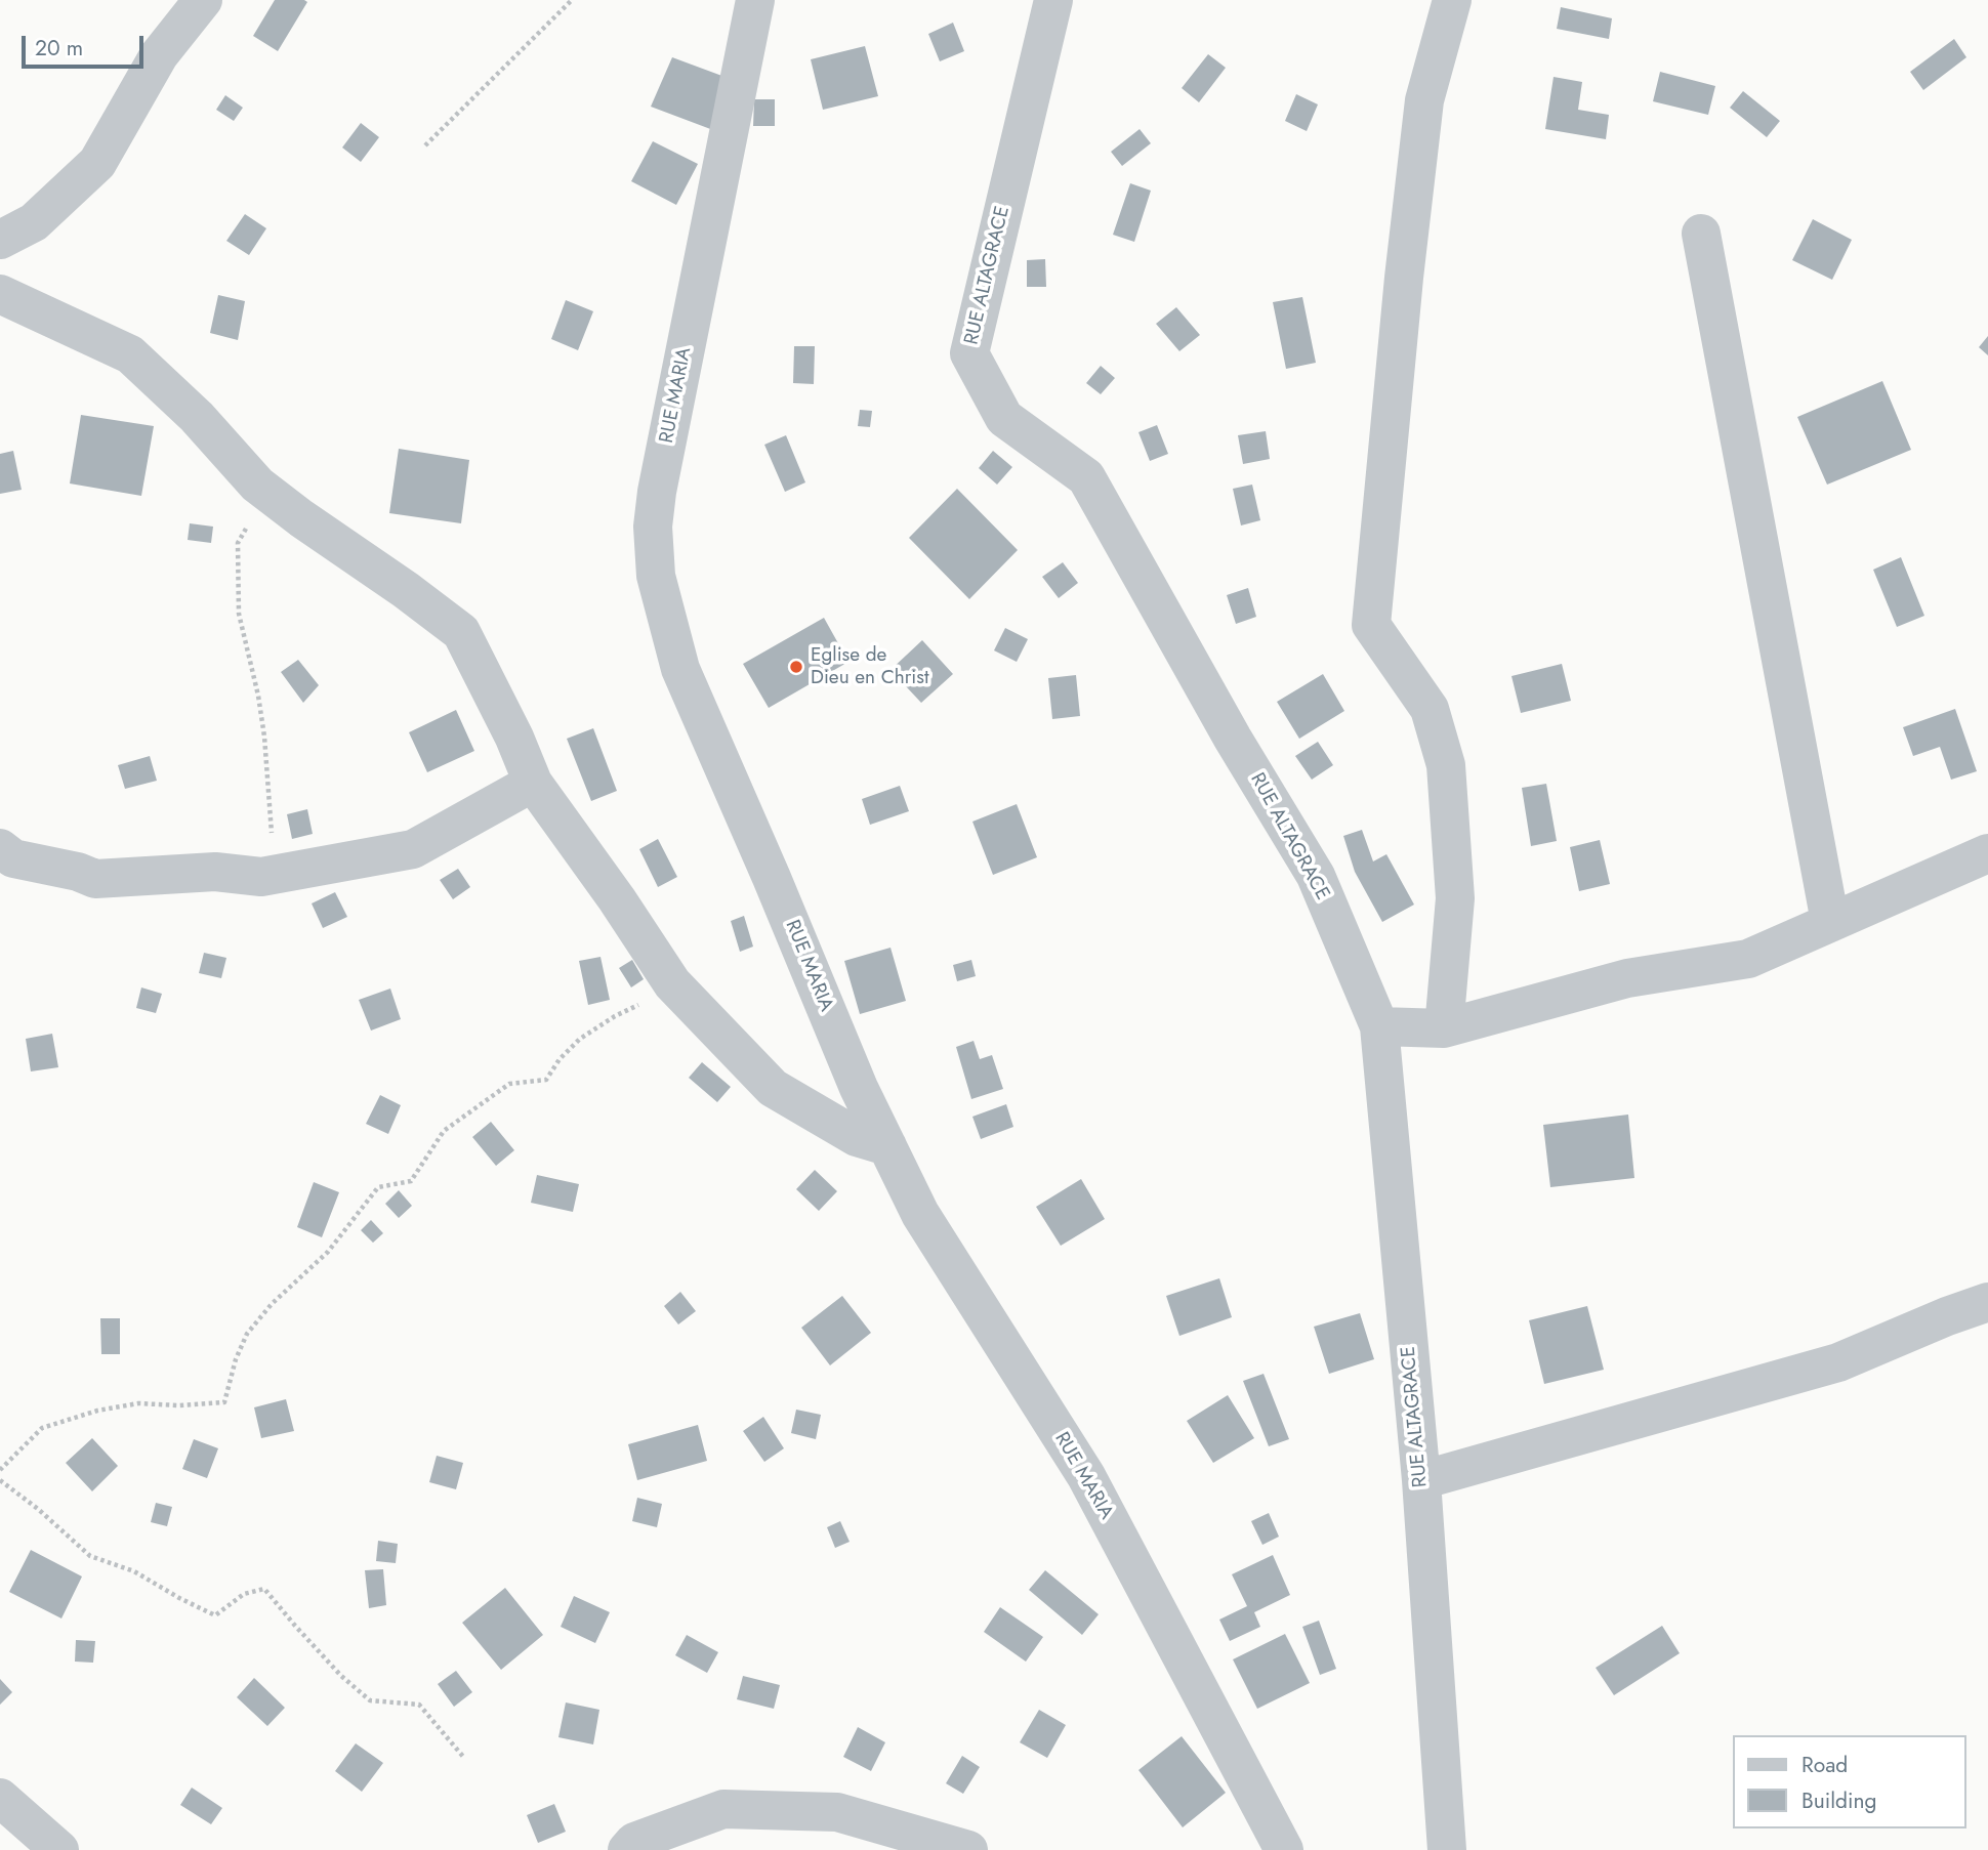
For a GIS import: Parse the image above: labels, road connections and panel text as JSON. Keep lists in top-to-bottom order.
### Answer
{
  "streets": {
    "street": ["RUE ALTAGRACE", "RUE MARIA"]
  },
  "places": ["Eglise de Dieu en Christ"],
  "legend": ["Road", "Building"],
  "scale_bar": "20 m"
}
